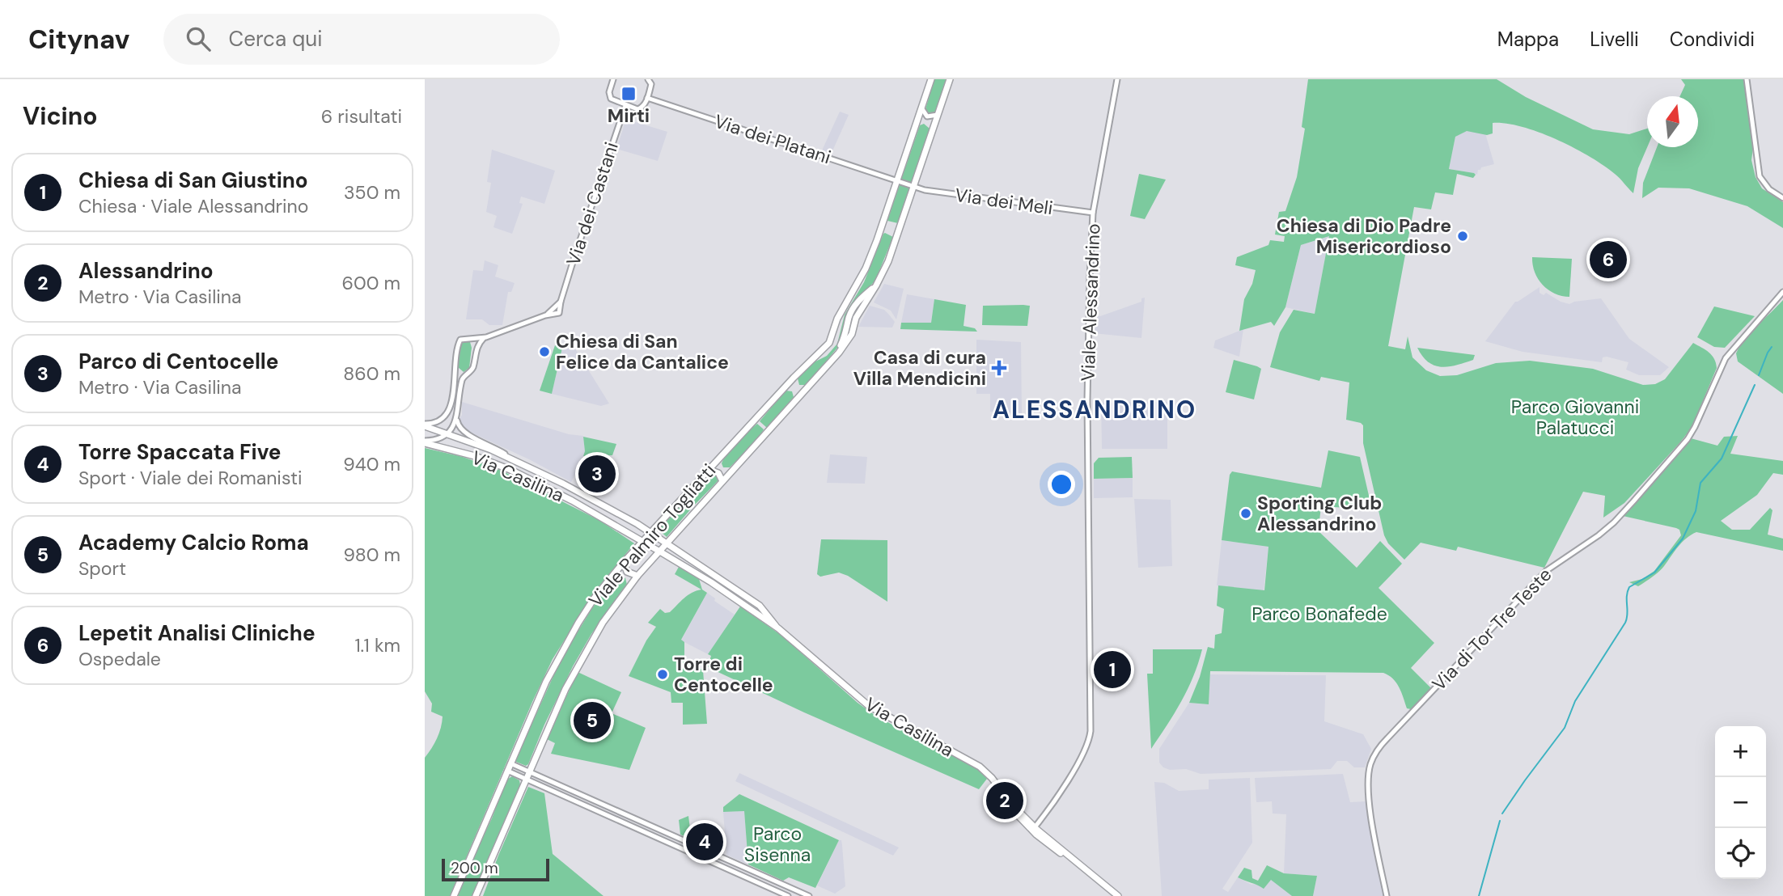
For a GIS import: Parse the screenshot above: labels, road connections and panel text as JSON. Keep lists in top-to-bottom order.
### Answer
{
  "streets": {
    "main road": ["Via Casilina", "Viale Palmiro Togliatti"],
    "street": [
      "Via dei Platani",
      "Via dei Meli",
      "Via dei Castani",
      "Viale Alessandrino",
      "Via di Tor Tre Teste"
    ]
  },
  "crossings": [
    ["Via dei Platani", "Via dei Meli"],
    ["Via dei Platani", "Viale Palmiro Togliatti"],
    ["Via dei Meli", "Viale Alessandrino"],
    ["Via dei Meli", "Viale Palmiro Togliatti"],
    ["Viale Alessandrino", "Via Casilina"],
    ["Via Casilina", "Viale Palmiro Togliatti"]
  ],
  "districts": ["ALESSANDRINO"],
  "parks": ["Parco Giovanni Palatucci", "Parco Bonafede", "Parco Sisenna"],
  "places": {
    "transit": ["Mirti"],
    "other": [
      "Chiesa di Dio Padre Misericordioso",
      "Chiesa di San Felice da Cantalice",
      "Sporting Club Alessandrino",
      "Torre di Centocelle"
    ],
    "health": ["Casa di cura Villa Mendicini"]
  },
  "scale_bar": "200 m",
  "north": "top",
  "page": {
    "header": "Citynav",
    "search": "Cerca qui",
    "nav": ["Mappa", "Livelli", "Condividi"],
    "heading": ["Vicino", "6 risultati"],
    "list": [
      {
        "mark": "1",
        "name": "Chiesa di San Giustino",
        "note": "Chiesa · Viale Alessandrino",
        "value": "350 m"
      },
      {
        "mark": "2",
        "name": "Alessandrino",
        "note": "Metro · Via Casilina",
        "value": "600 m"
      },
      {
        "mark": "3",
        "name": "Parco di Centocelle",
        "note": "Metro · Via Casilina",
        "value": "860 m"
      },
      {
        "mark": "4",
        "name": "Torre Spaccata Five",
        "note": "Sport · Viale dei Romanisti",
        "value": "940 m"
      },
      {
        "mark": "5",
        "name": "Academy Calcio Roma",
        "note": "Sport",
        "value": "980 m"
      },
      {
        "mark": "6",
        "name": "Lepetit Analisi Cliniche",
        "note": "Ospedale",
        "value": "1.1 km"
      }
    ],
    "pins": [
      "6",
      "3",
      "1",
      "5",
      "2",
      "4"
    ],
    "map_buttons": ["+", "−"],
    "scale": "200 m"
  }
}
